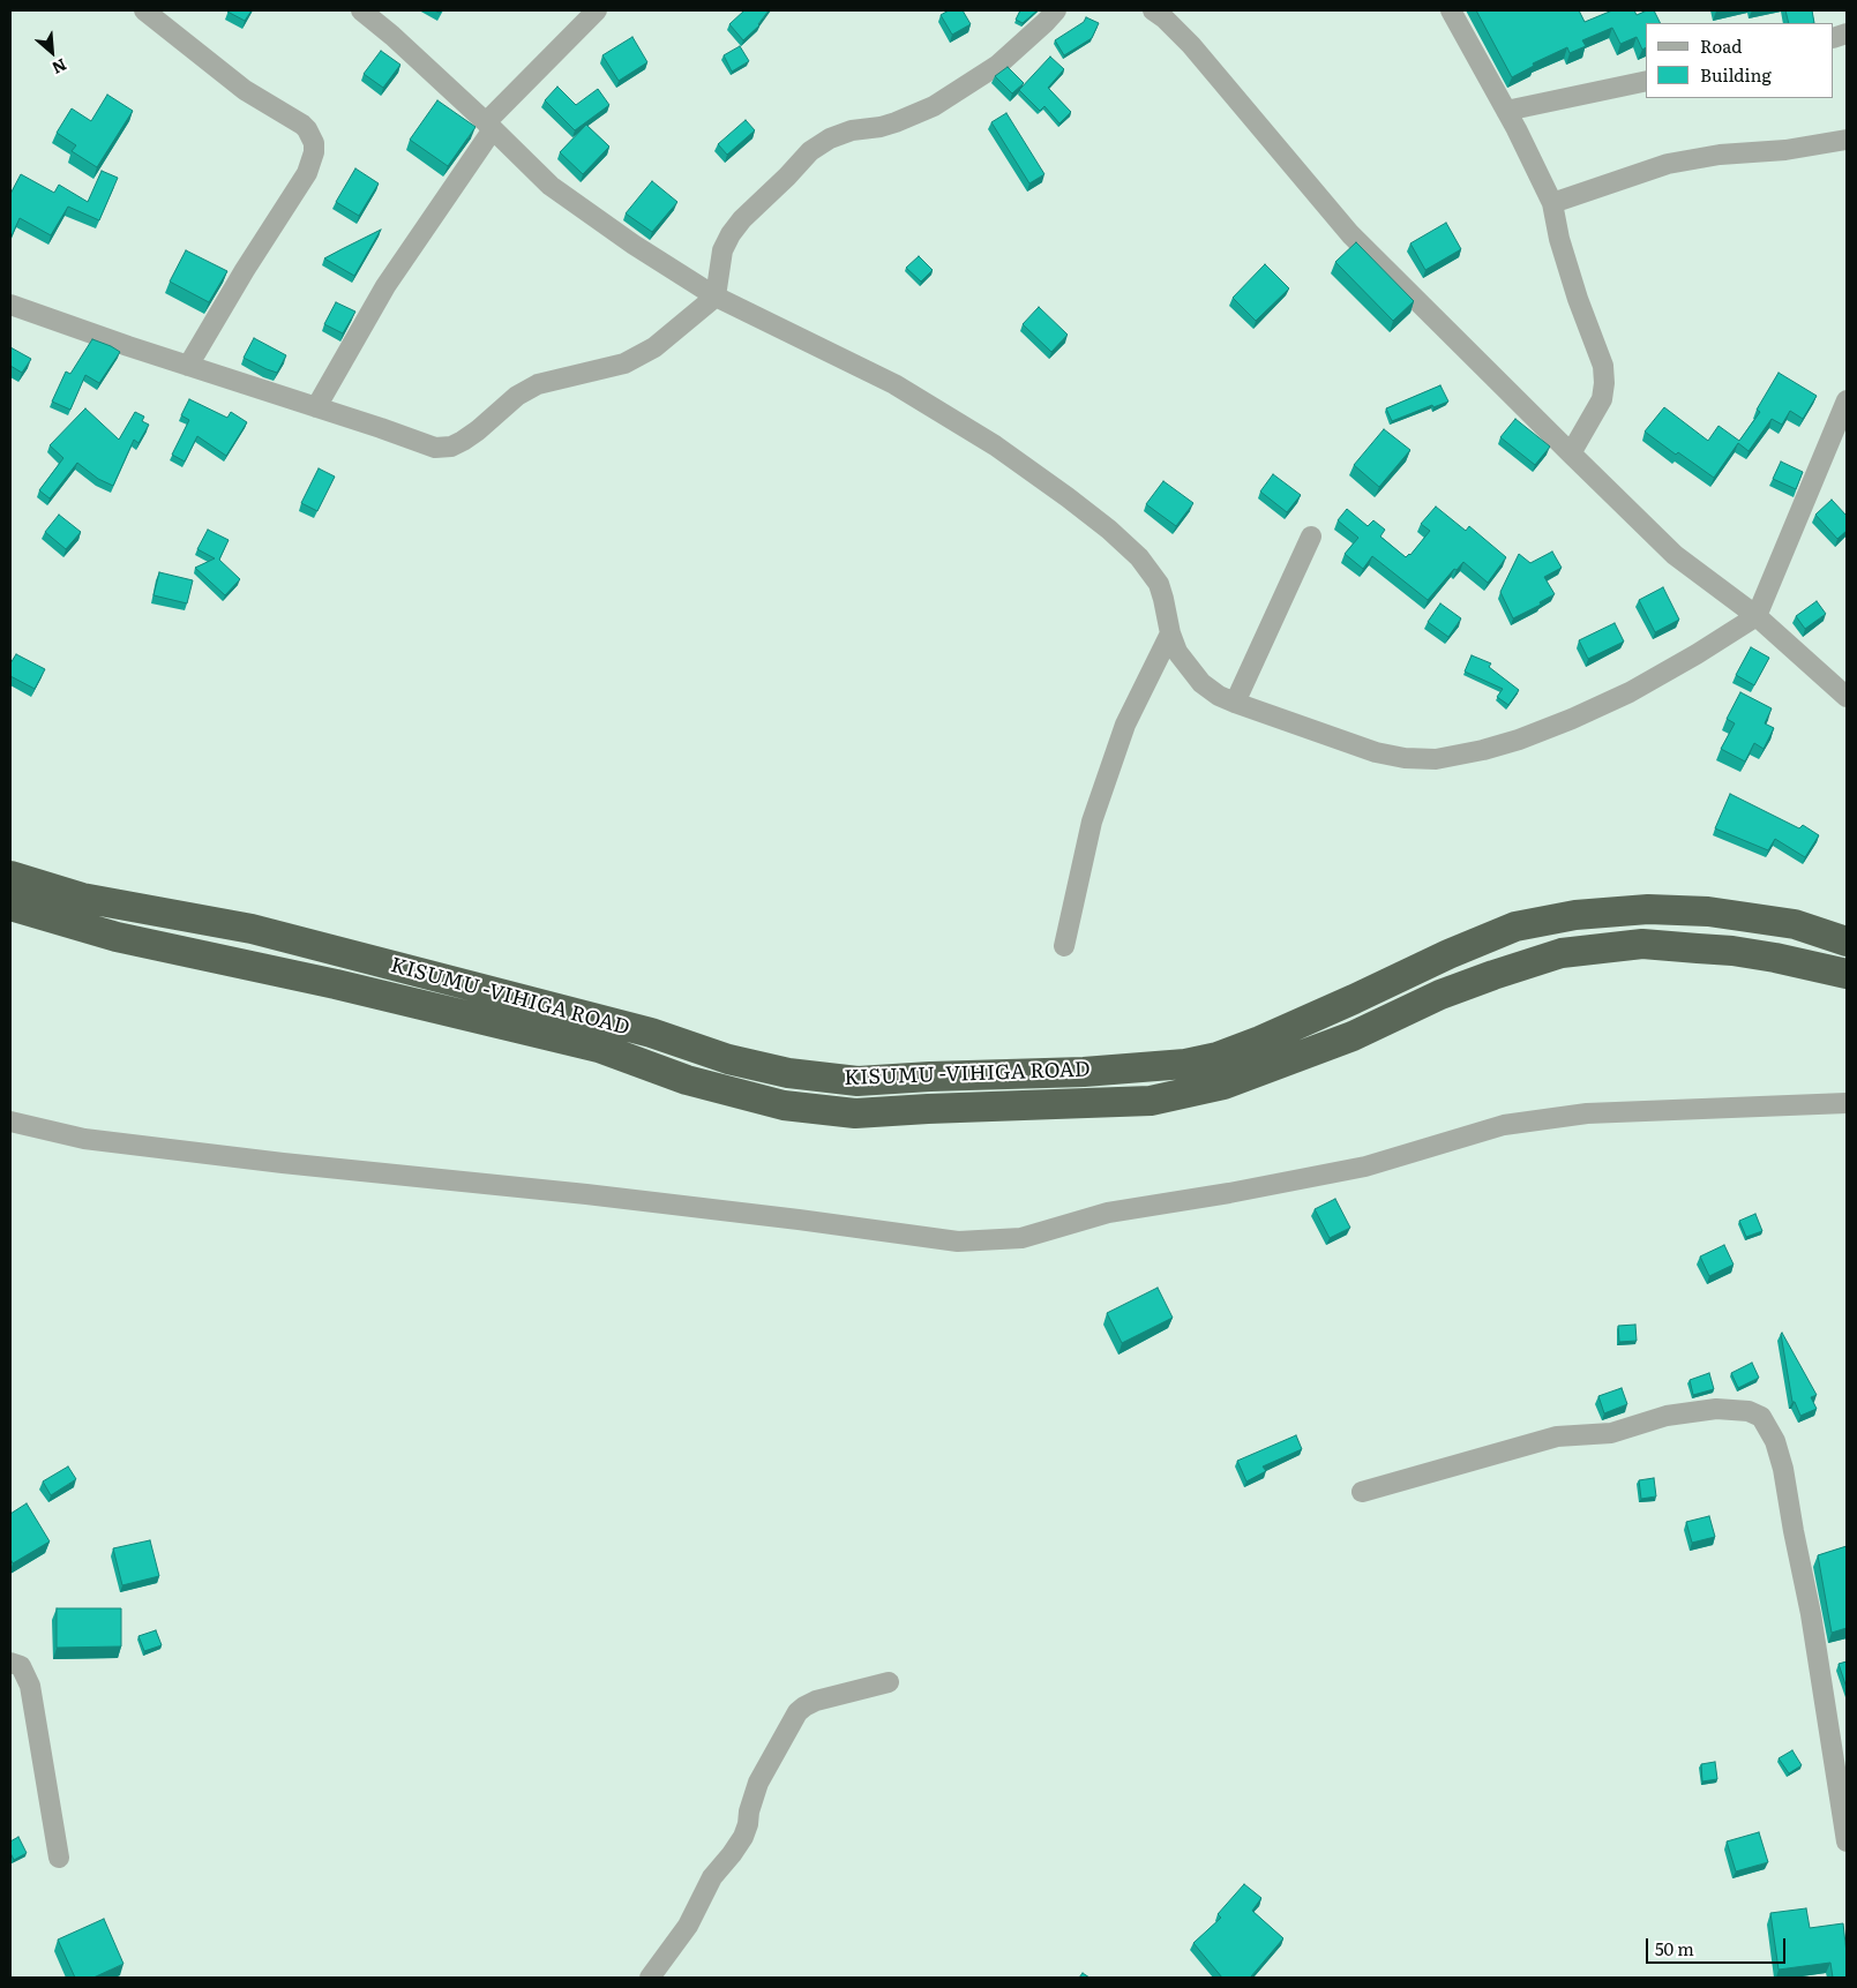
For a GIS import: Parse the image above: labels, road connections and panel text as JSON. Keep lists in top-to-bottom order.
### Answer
{
  "streets": {
    "highway": ["KISUMU -VIHIGA ROAD"]
  },
  "legend": ["Road", "Building"],
  "scale_bar": "50 m",
  "north": "bottom right"
}
